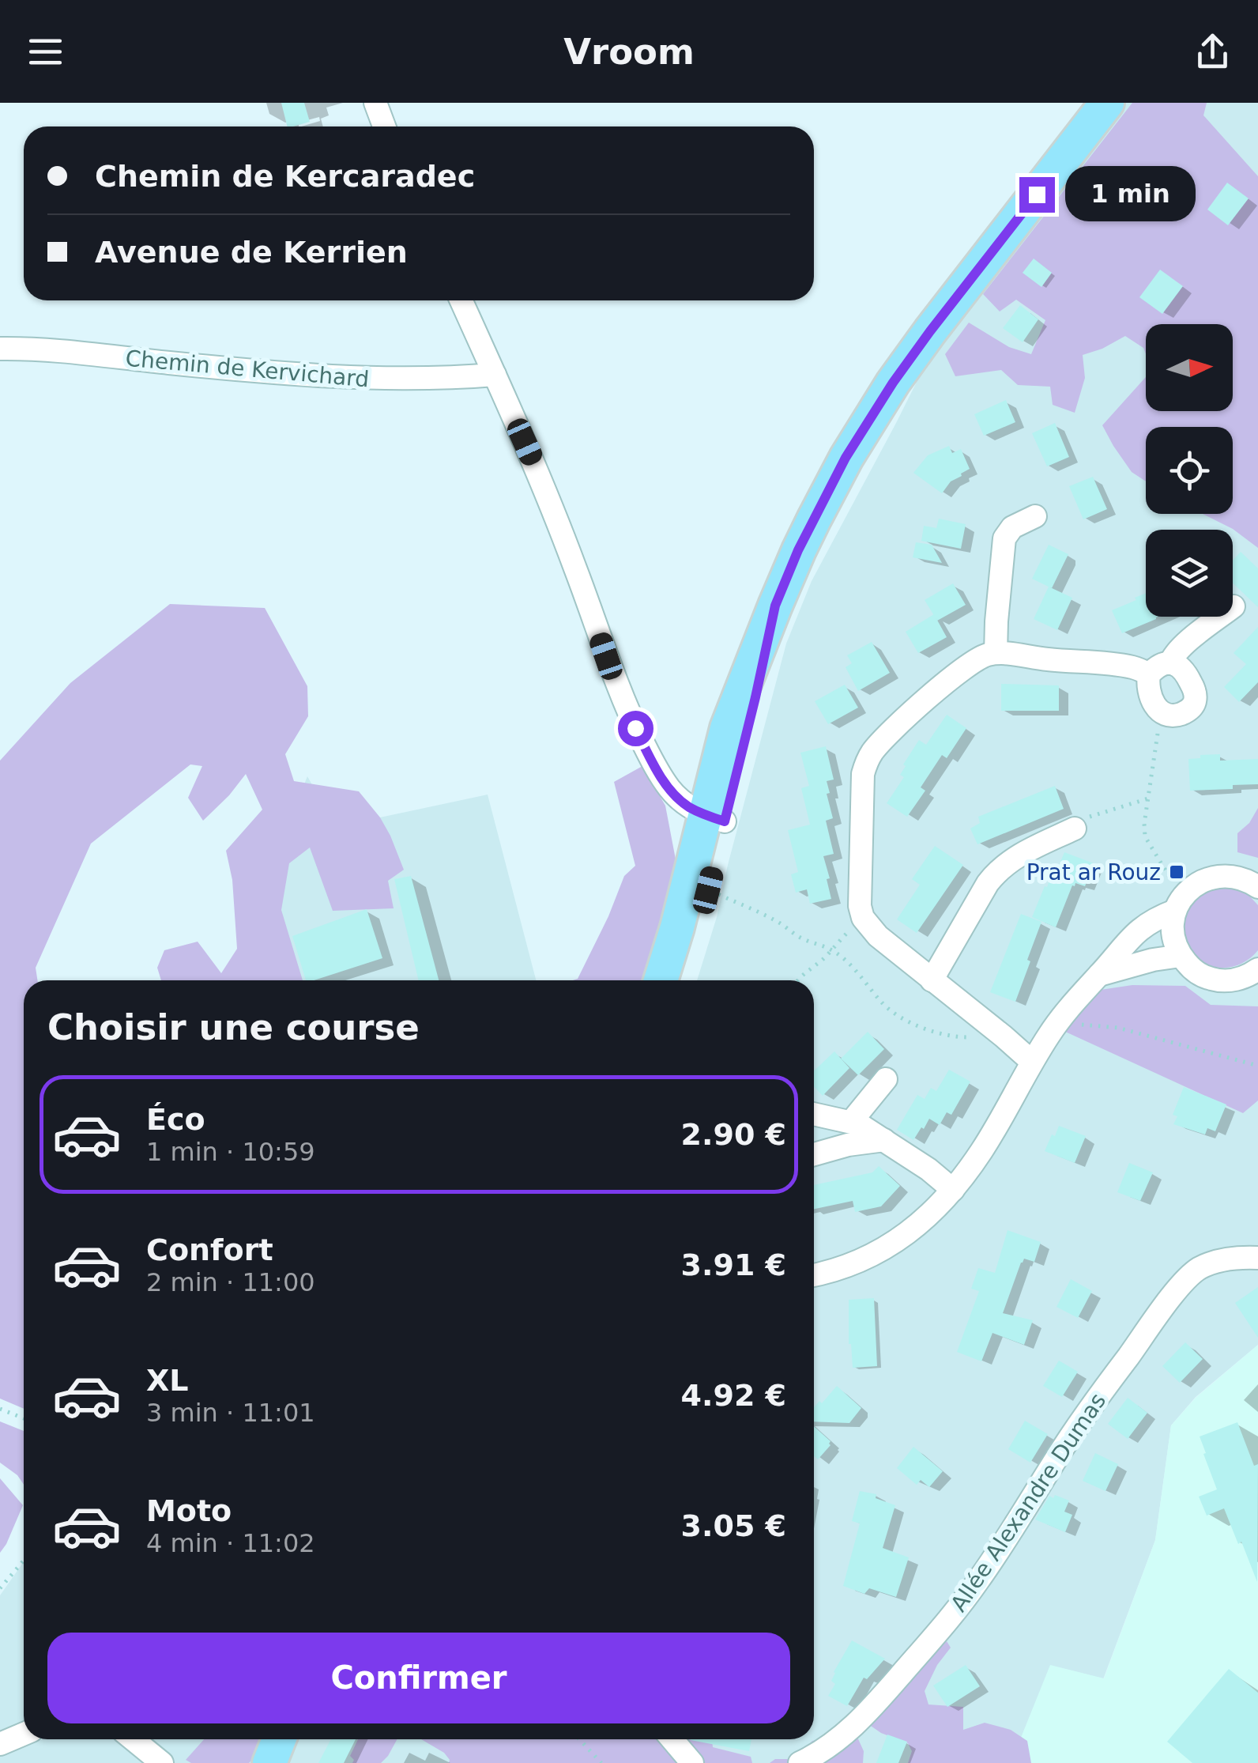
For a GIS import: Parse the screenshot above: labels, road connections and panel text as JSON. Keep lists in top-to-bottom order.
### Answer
{
  "streets": {
    "street": ["Chemin de Kervichard", "Allée Alexandre Dumas"]
  },
  "places": {
    "transit": ["Prat ar Rouz"]
  },
  "north": "right",
  "page": {
    "header": "Vroom",
    "banner": ["Chemin de Kercaradec", "Avenue de Kerrien"],
    "bubble": "1 min",
    "heading": "Choisir une course",
    "list": [
      {
        "name": "Éco",
        "note": "1 min · 10:59",
        "value": "2.90 €"
      },
      {
        "name": "Confort",
        "note": "2 min · 11:00",
        "value": "3.91 €"
      },
      {
        "name": "XL",
        "note": "3 min · 11:01",
        "value": "4.92 €"
      },
      {
        "name": "Moto",
        "note": "4 min · 11:02",
        "value": "3.05 €"
      }
    ],
    "buttons": "Confirmer"
  }
}
